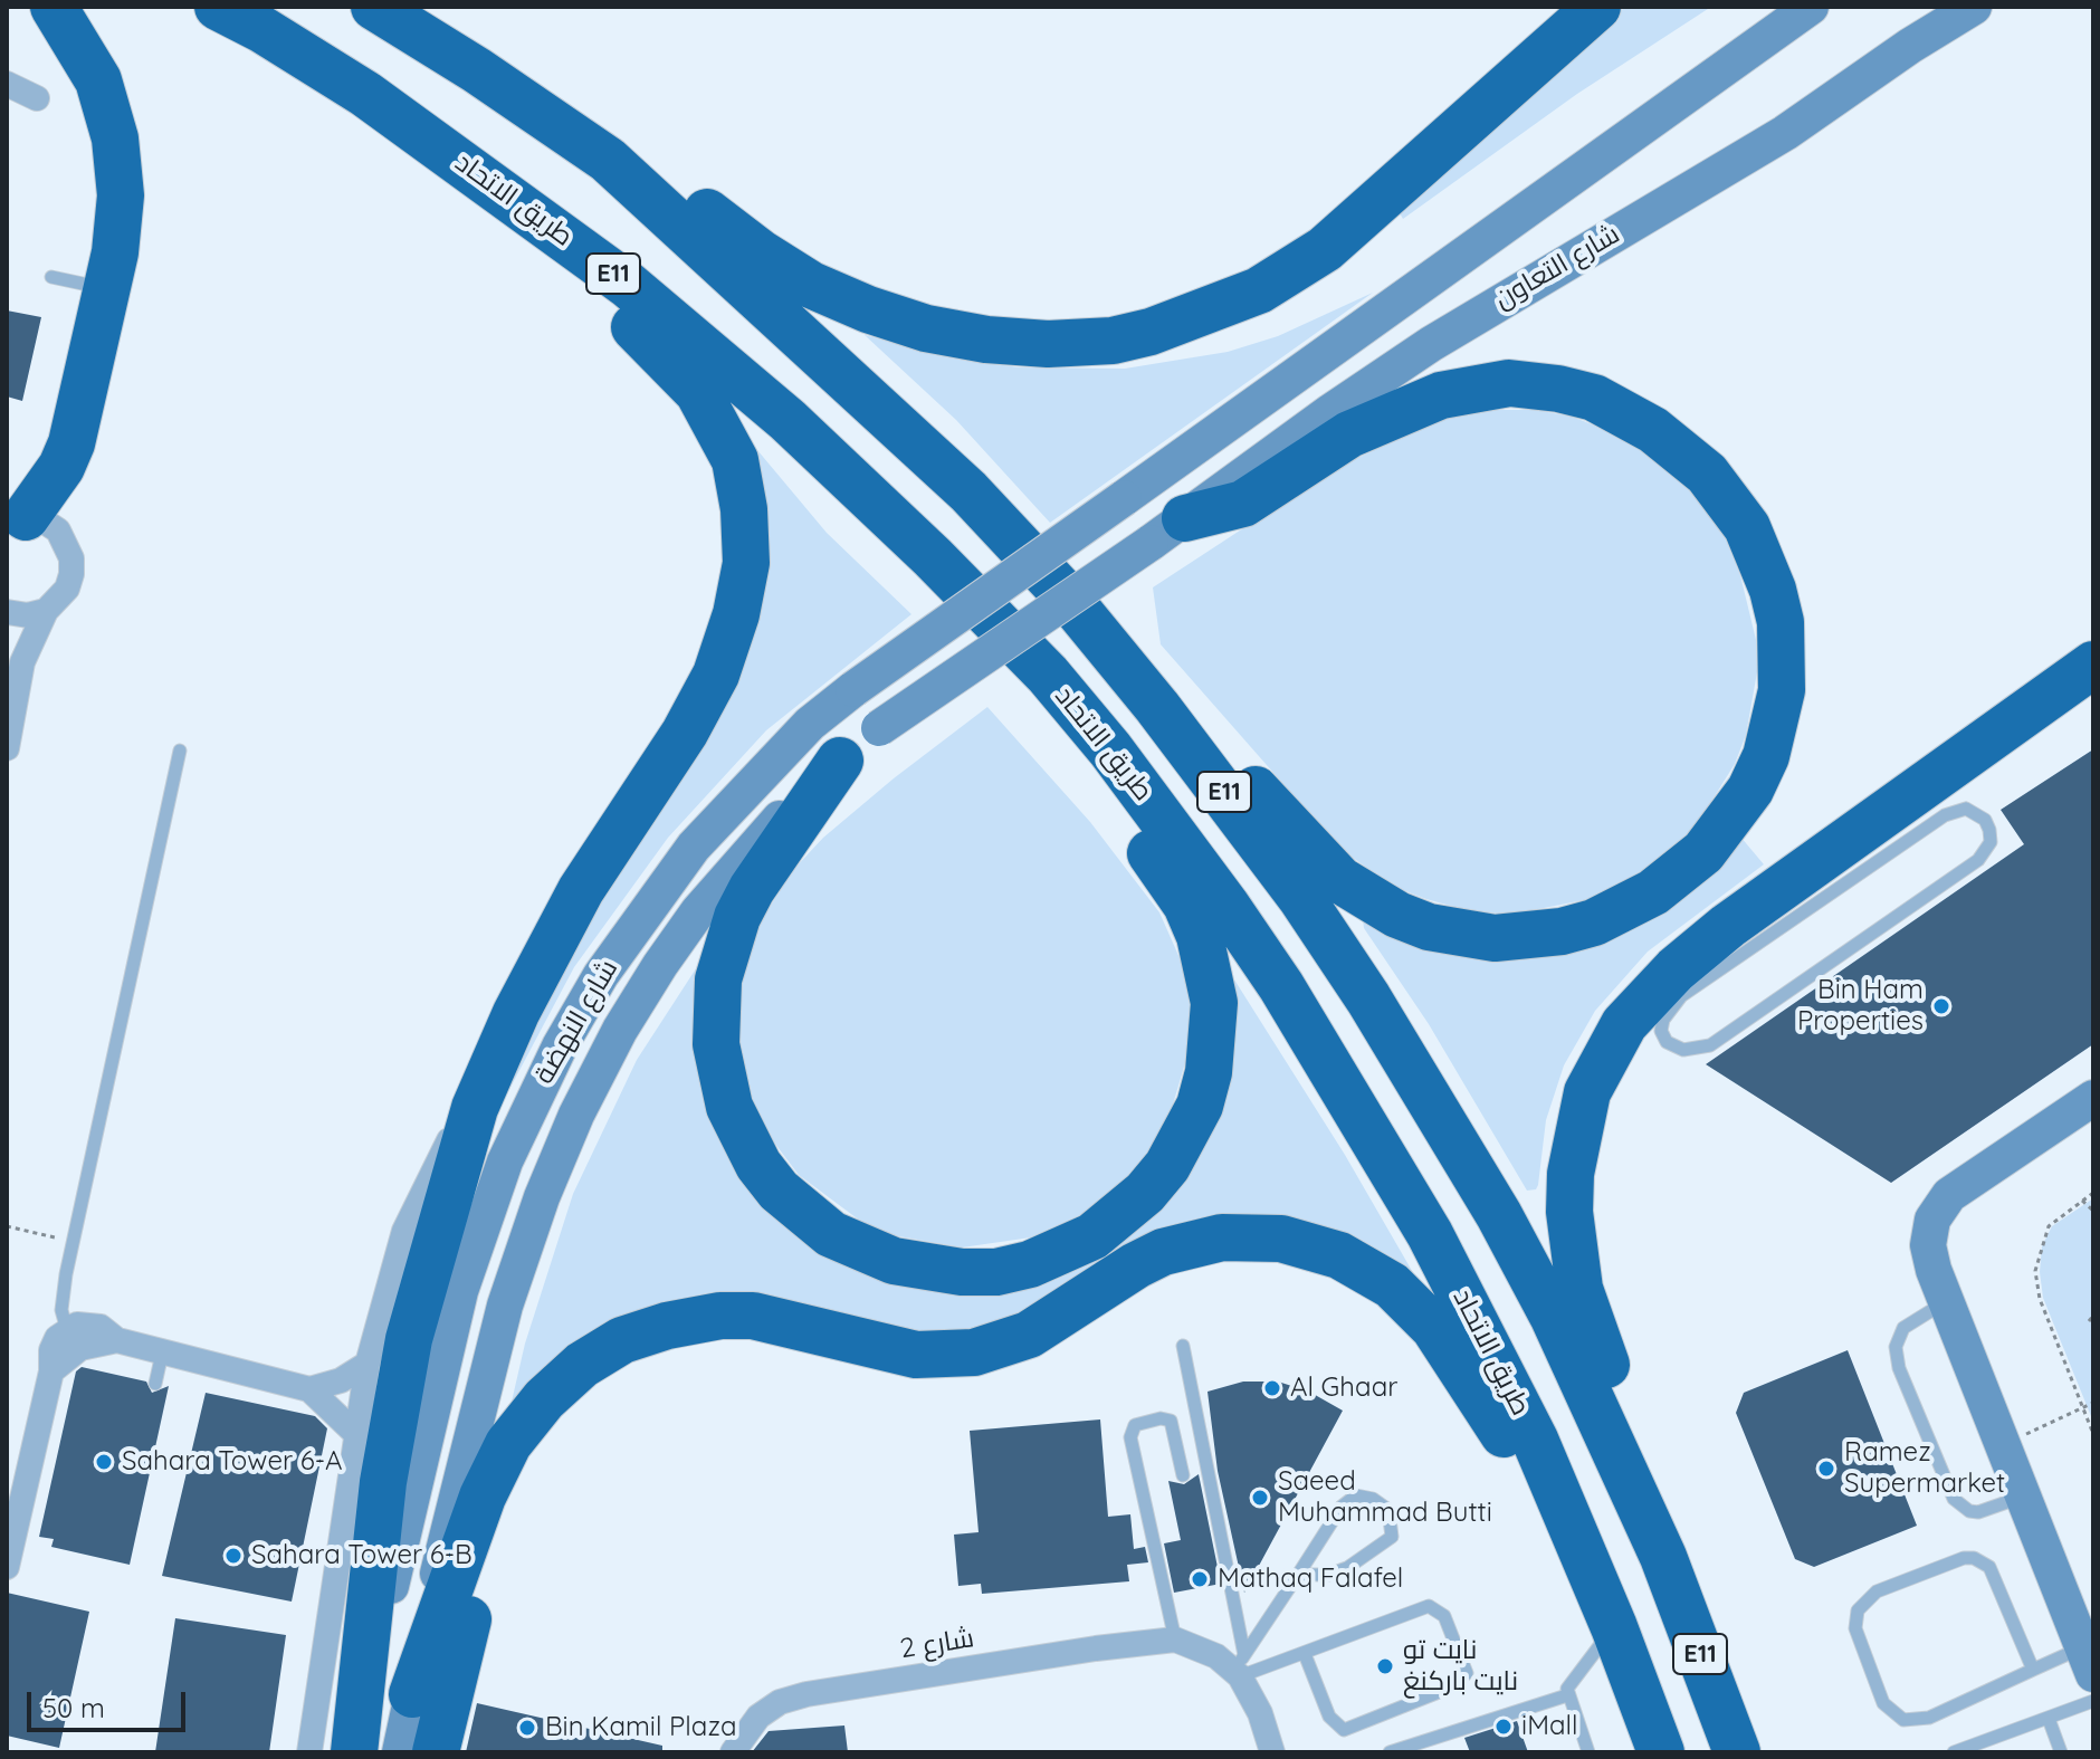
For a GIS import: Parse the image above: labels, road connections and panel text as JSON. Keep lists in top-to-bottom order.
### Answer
{
  "streets": {
    "highway": ["طريق الاتحاد", "E11"],
    "main road": ["شارع التعاون", "شارع النهضة"],
    "street": ["شارع 2"]
  },
  "crossings": [
    ["شارع التعاون", "شارع النهضة"]
  ],
  "places": [
    "Bin Ham Properties",
    "Al Ghaar",
    "Sahara Tower 6-A",
    "Ramez Supermarket",
    "Saeed Muhammad Butti",
    "Sahara Tower 6-B",
    "Mathaq Falafel",
    "نايت تو نايت باركنغ",
    "iMall",
    "Bin Kamil Plaza"
  ],
  "scale_bar": "50 m"
}
